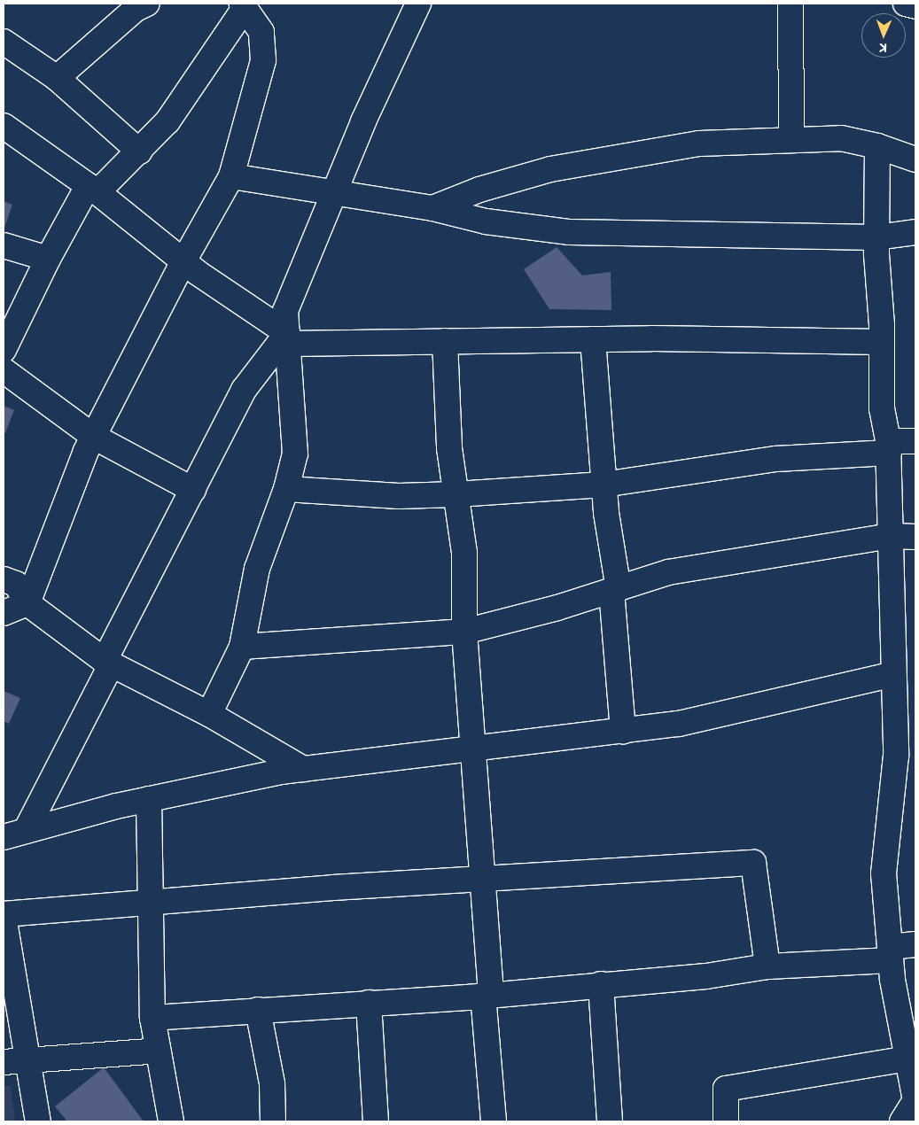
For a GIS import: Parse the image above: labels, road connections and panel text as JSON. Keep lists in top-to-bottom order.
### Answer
{
  "north": "bottom"
}
